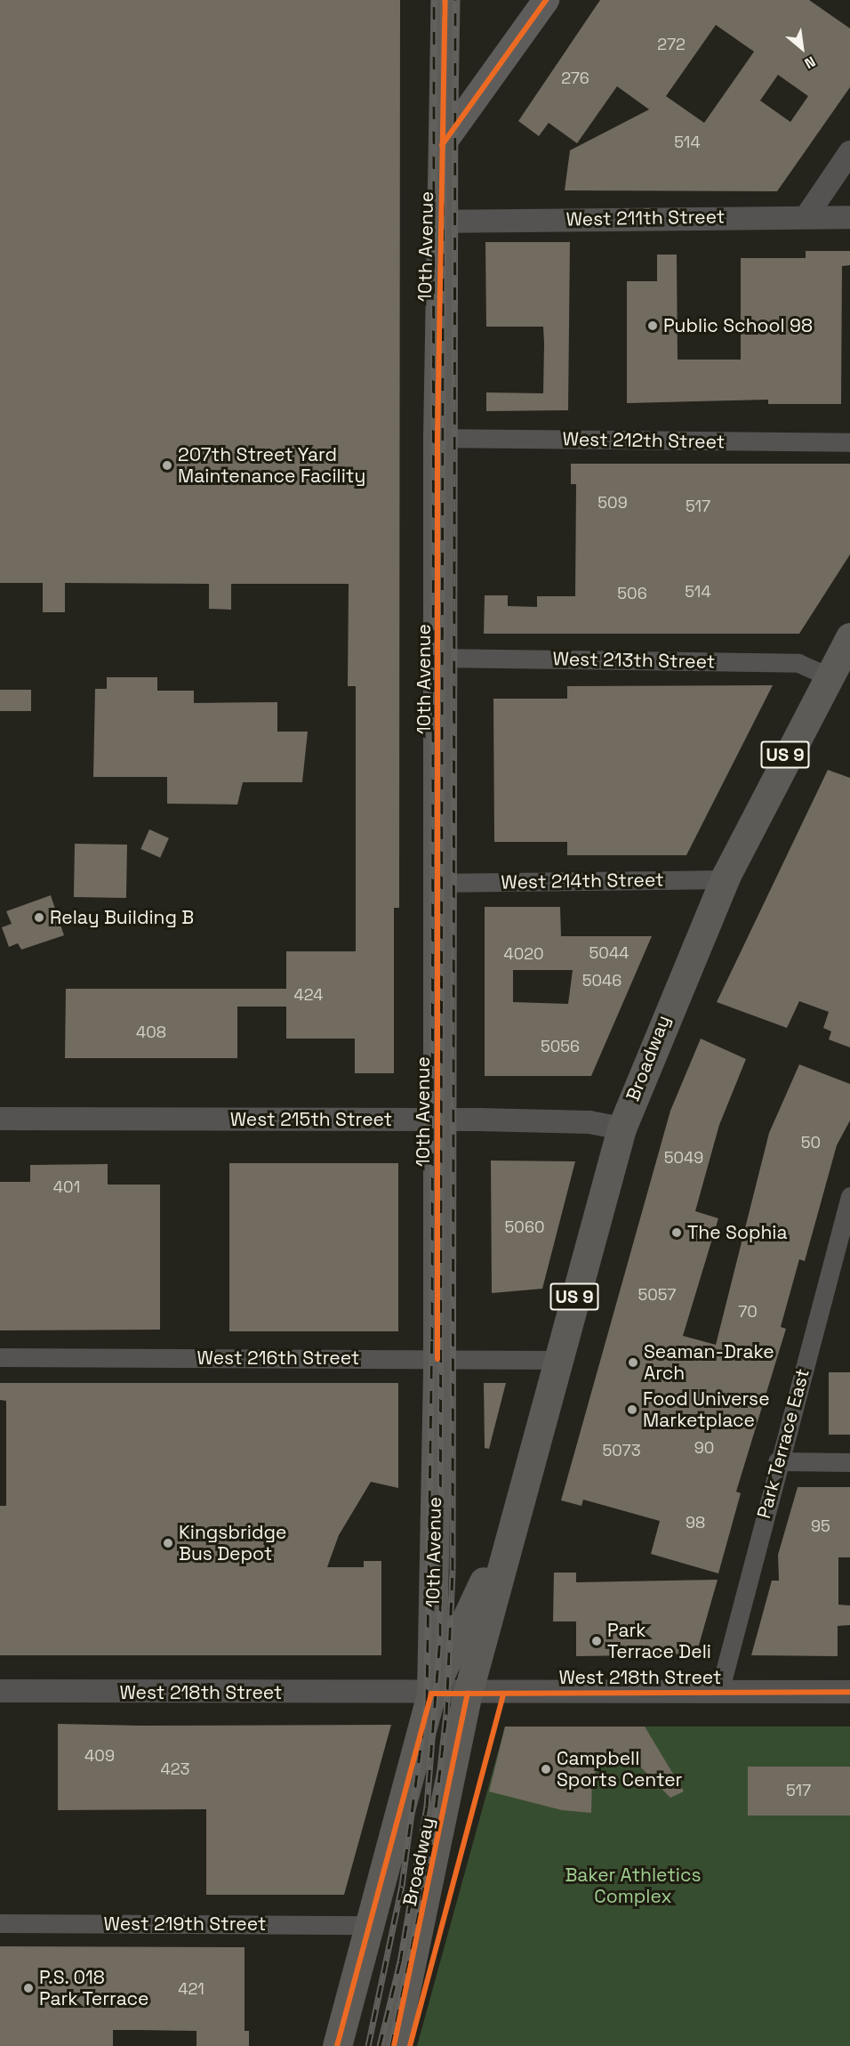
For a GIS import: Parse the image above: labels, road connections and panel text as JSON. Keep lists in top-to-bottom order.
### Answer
{
  "streets": {
    "main road": ["10th Avenue", "US 9", "Broadway"],
    "street": [
      "West 211th Street",
      "West 212th Street",
      "West 213th Street",
      "West 214th Street",
      "West 215th Street",
      "West 216th Street",
      "Park Terrace East",
      "West 218th Street",
      "West 219th Street"
    ]
  },
  "crossings": [
    ["West 211th Street", "10th Avenue"],
    ["10th Avenue", "West 212th Street"],
    ["10th Avenue", "West 213th Street"],
    ["10th Avenue", "West 214th Street"],
    ["10th Avenue", "Broadway"],
    ["10th Avenue", "West 215th Street"],
    ["10th Avenue", "West 216th Street"],
    ["10th Avenue", "West 218th Street"],
    ["West 213th Street", "Broadway"],
    ["West 214th Street", "Broadway"],
    ["Broadway", "West 215th Street"],
    ["Broadway", "West 216th Street"],
    ["Broadway", "West 218th Street"],
    ["Broadway", "West 219th Street"],
    ["Park Terrace East", "West 218th Street"]
  ],
  "parks": ["Baker Athletics Complex"],
  "places": [
    "Public School 98",
    "207th Street Yard Maintenance Facility",
    "Relay Building B",
    "The Sophia",
    "Seaman-Drake Arch",
    "Food Universe Marketplace",
    "Kingsbridge Bus Depot",
    "Park Terrace Deli",
    "Campbell Sports Center",
    "P.S. 018 Park Terrace"
  ],
  "house_numbers": [
    "272",
    "276",
    "514",
    "509",
    "517",
    "514",
    "506",
    "5044",
    "4020",
    "5046",
    "424",
    "408",
    "5056",
    "50",
    "5049",
    "401",
    "5060",
    "5057",
    "70",
    "90",
    "5073",
    "98",
    "95",
    "409",
    "423",
    "517",
    "421"
  ],
  "north": "bottom right"
}
